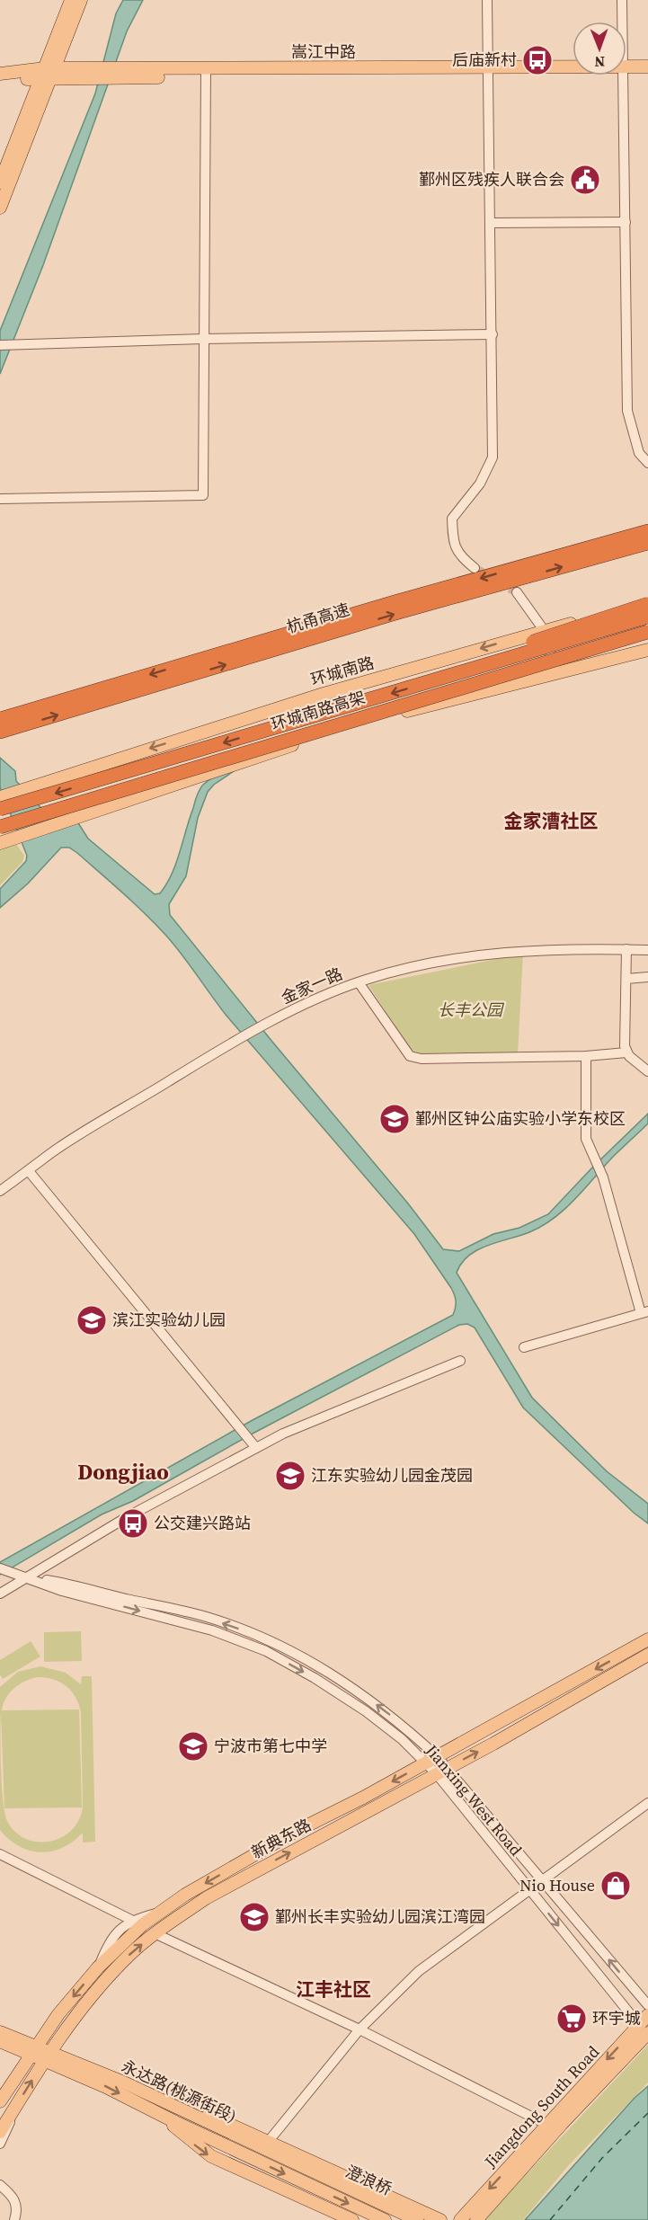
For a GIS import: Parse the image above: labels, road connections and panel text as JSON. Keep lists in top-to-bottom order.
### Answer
{
  "streets": {
    "highway": ["杭甬高速", "环城南路高架"],
    "main road": [
      "嵩江中路",
      "环城南路",
      "新典东路",
      "永达路(桃源街段)",
      "Jiangdong South Road",
      "澄浪桥"
    ],
    "street": ["金家一路", "Jianxing West Road"]
  },
  "crossings": [
    ["Jianxing West Road", "新典东路"],
    ["Jianxing West Road", "Jiangdong South Road"],
    ["新典东路", "永达路(桃源街段)"],
    ["永达路(桃源街段)", "澄浪桥"]
  ],
  "districts": ["金家漕社区", "Dongjiao", "江丰社区"],
  "parks": ["长丰公园"],
  "places": {
    "bus stop": ["后庙新村", "公交建兴路站"],
    "public building": ["鄞州区残疾人联合会"],
    "school or university": [
      "鄞州区钟公庙实验小学东校区",
      "滨江实验幼儿园",
      "江东实验幼儿园金茂园",
      "宁波市第七中学",
      "鄞州长丰实验幼儿园滨江湾园"
    ],
    "shop": ["Nio House"],
    "supermarket": ["环宇城"]
  },
  "north": "bottom"
}
